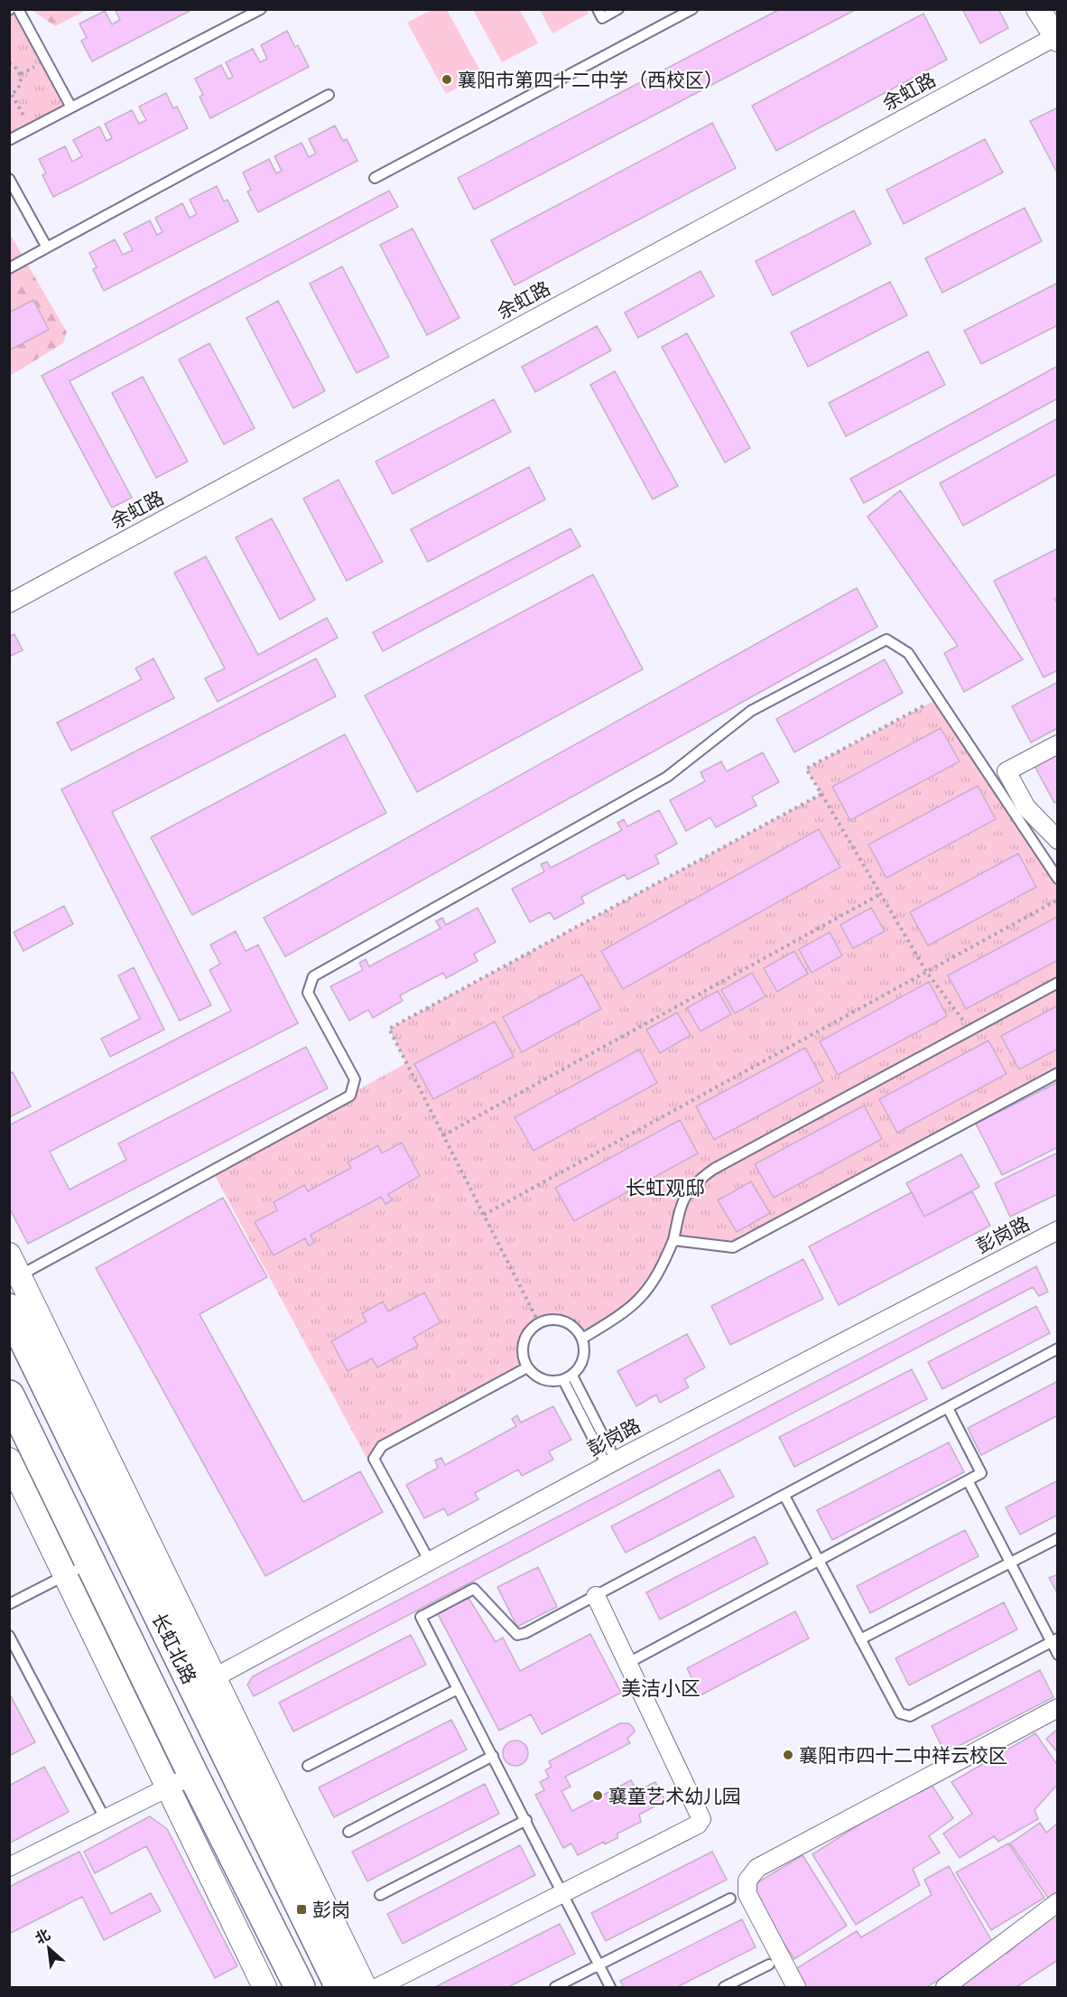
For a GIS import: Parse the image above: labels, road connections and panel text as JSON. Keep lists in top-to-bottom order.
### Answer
{
  "streets": {
    "highway": ["长虹北路"],
    "street": ["余虹路", "彭岗路"]
  },
  "crossings": [
    ["彭岗路", "长虹北路"]
  ],
  "districts": ["长虹观邸", "美洁小区"],
  "places": {
    "other": ["襄阳市第四十二中学（西校区）", "襄阳市四十二中祥云校区", "襄童艺术幼儿园"],
    "transit": ["彭岗"]
  },
  "north": "top left"
}
